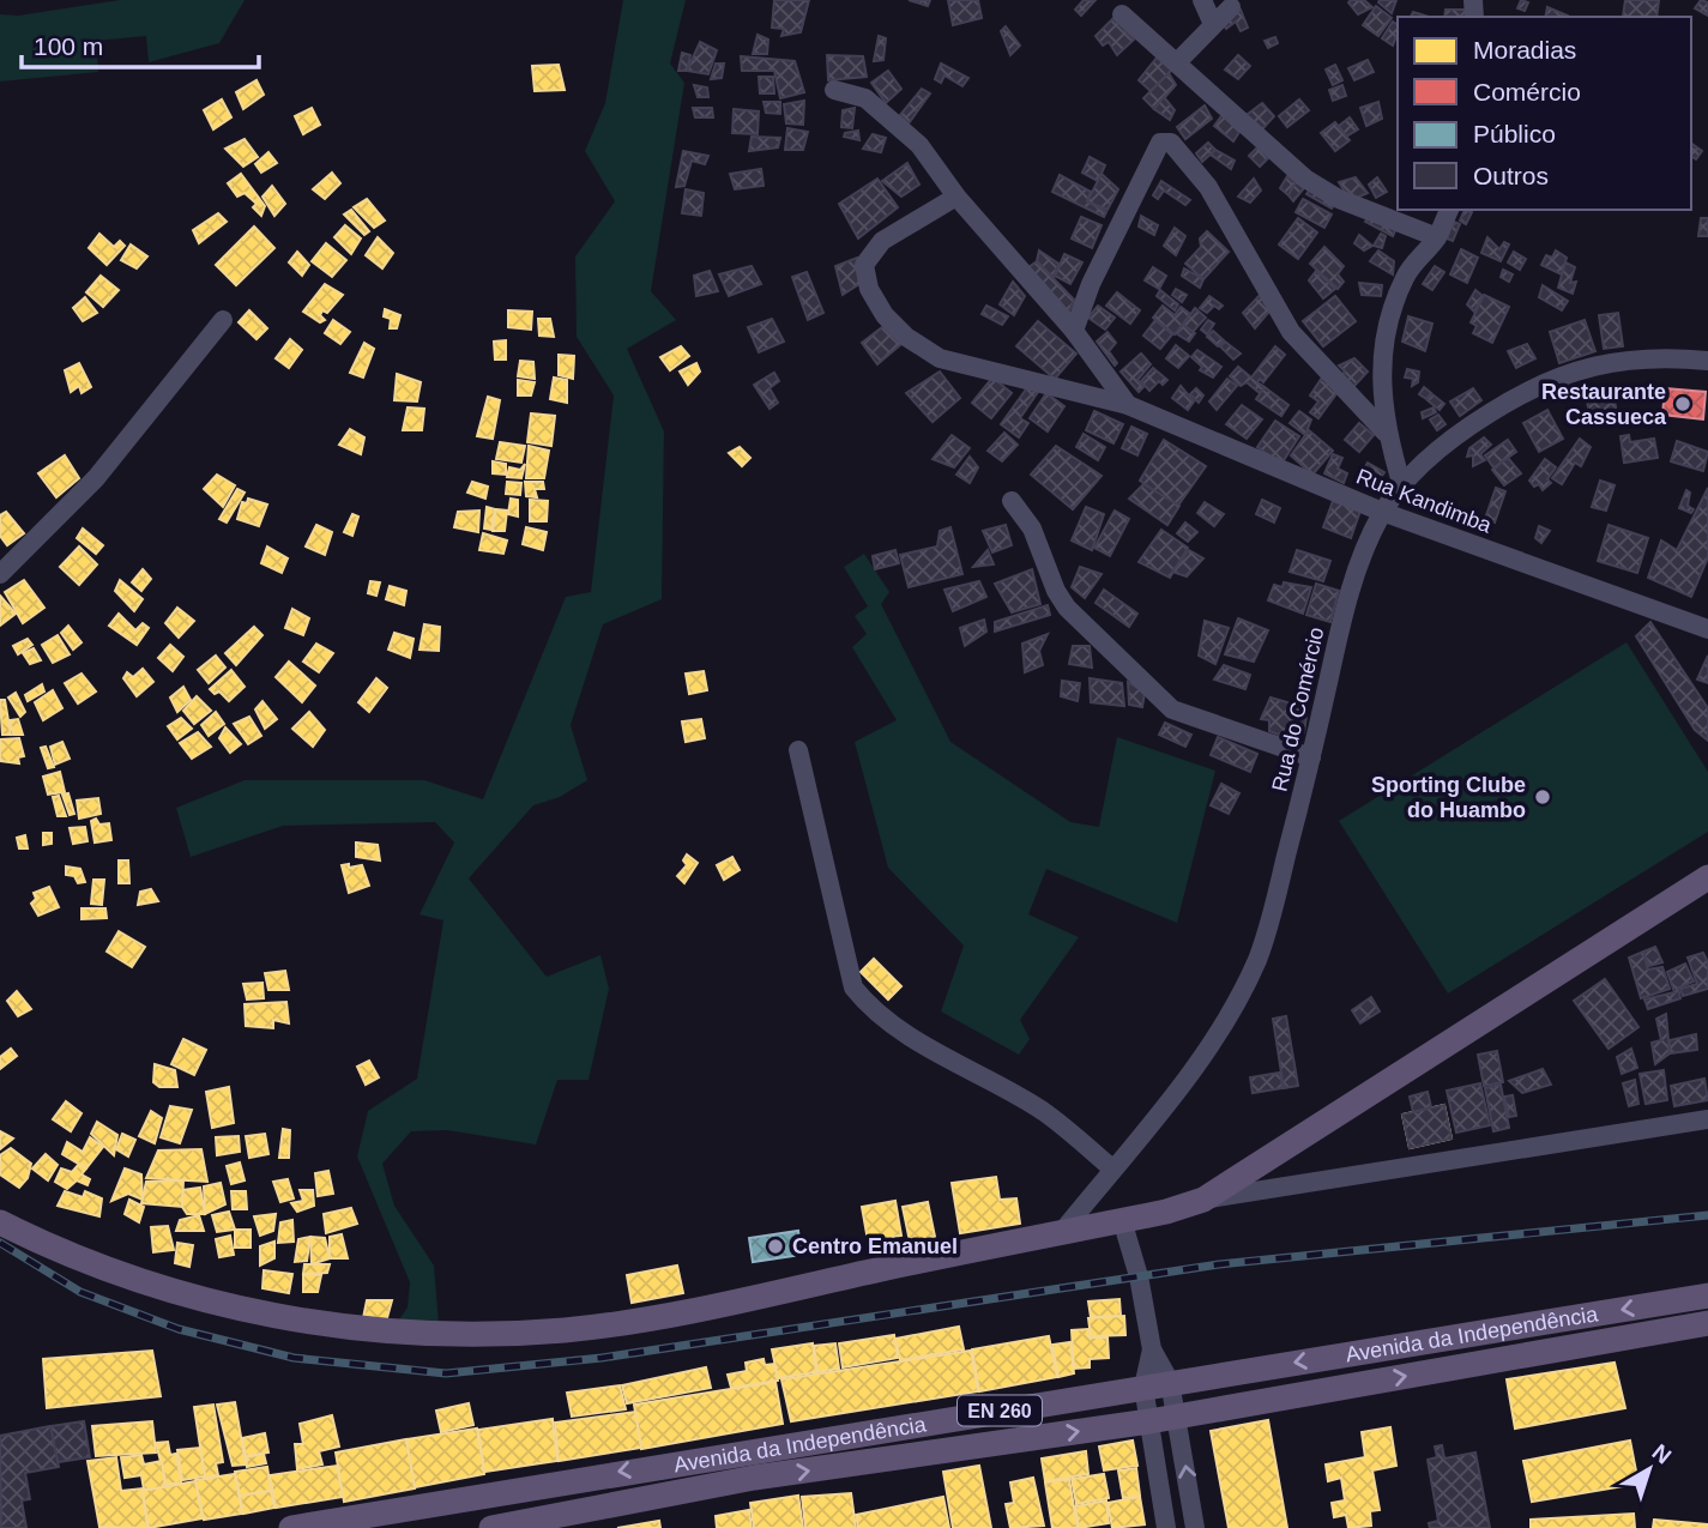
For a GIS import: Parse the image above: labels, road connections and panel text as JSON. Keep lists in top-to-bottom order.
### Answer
{
  "streets": {
    "main road": ["Avenida da Independência", "EN 260"],
    "street": ["Rua Kandimba", "Rua do Comércio"]
  },
  "crossings": [
    ["Rua Kandimba", "Rua do Comércio"]
  ],
  "places": ["Restaurante Cassueca", "Sporting Clube do Huambo", "Centro Emanuel"],
  "legend": [
    "Moradias",
    "Comércio",
    "Público",
    "Outros"
  ],
  "scale_bar": "100 m",
  "north": "top right"
}
